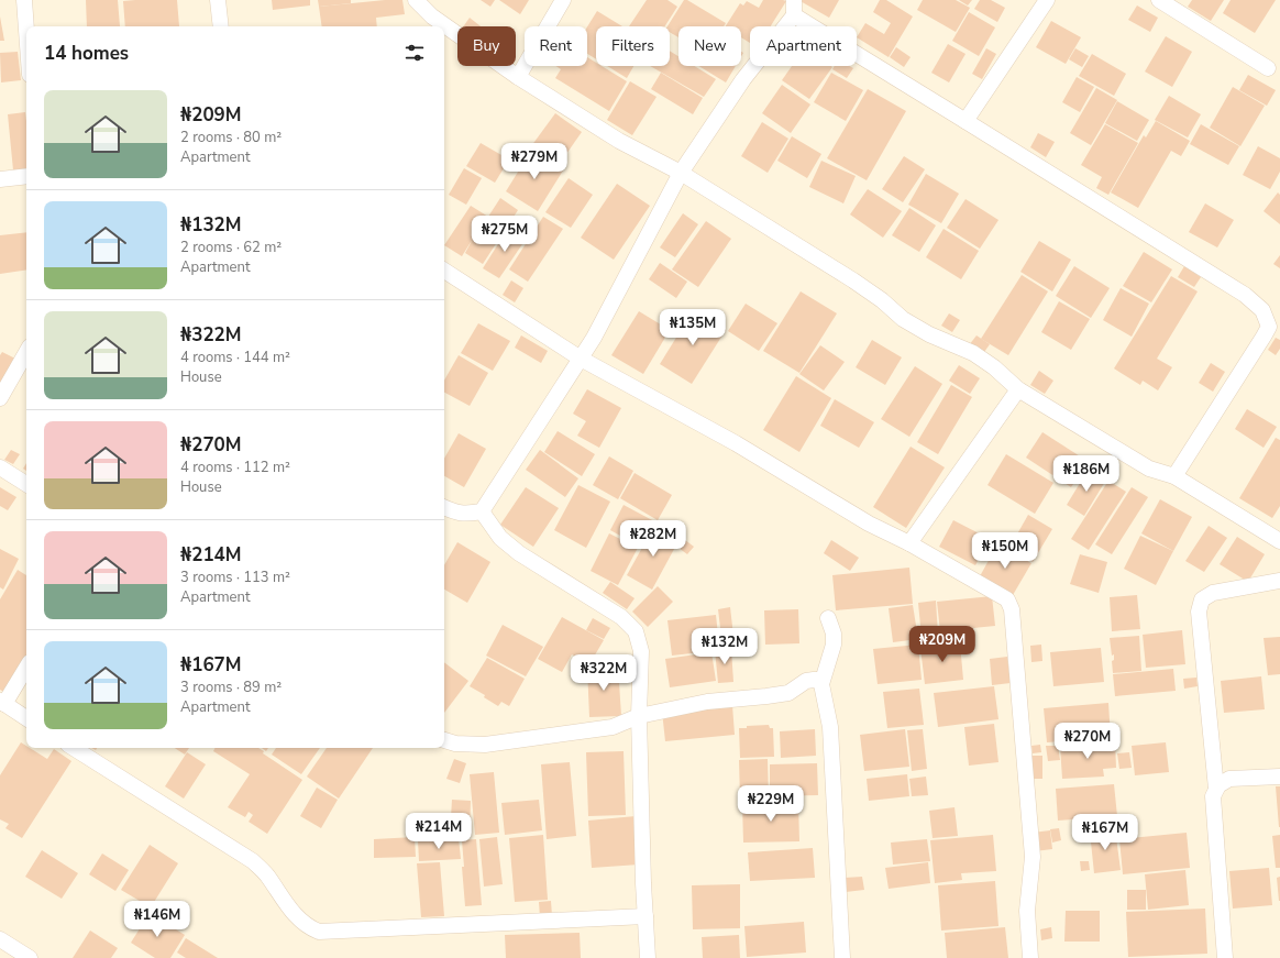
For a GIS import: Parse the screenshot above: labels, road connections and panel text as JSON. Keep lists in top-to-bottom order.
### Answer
{
  "page": {
    "chip": [
      "Buy",
      "Rent",
      "Filters",
      "New",
      "Apartment"
    ],
    "heading": "14 homes",
    "list": [
      {
        "name": "₦209M",
        "note": "2 rooms · 80 m² · Apartment"
      },
      {
        "name": "₦132M",
        "note": "2 rooms · 62 m² · Apartment"
      },
      {
        "name": "₦322M",
        "note": "4 rooms · 144 m² · House"
      },
      {
        "name": "₦270M",
        "note": "4 rooms · 112 m² · House"
      },
      {
        "name": "₦214M",
        "note": "3 rooms · 113 m² · Apartment"
      },
      {
        "name": "₦167M",
        "note": "3 rooms · 89 m² · Apartment"
      }
    ],
    "price": [
      "₦279M",
      "₦275M",
      "₦135M",
      "₦186M",
      "₦282M",
      "₦150M",
      "₦209M",
      "₦132M",
      "₦322M",
      "₦270M",
      "₦229M",
      "₦214M",
      "₦167M",
      "₦146M"
    ]
  }
}
